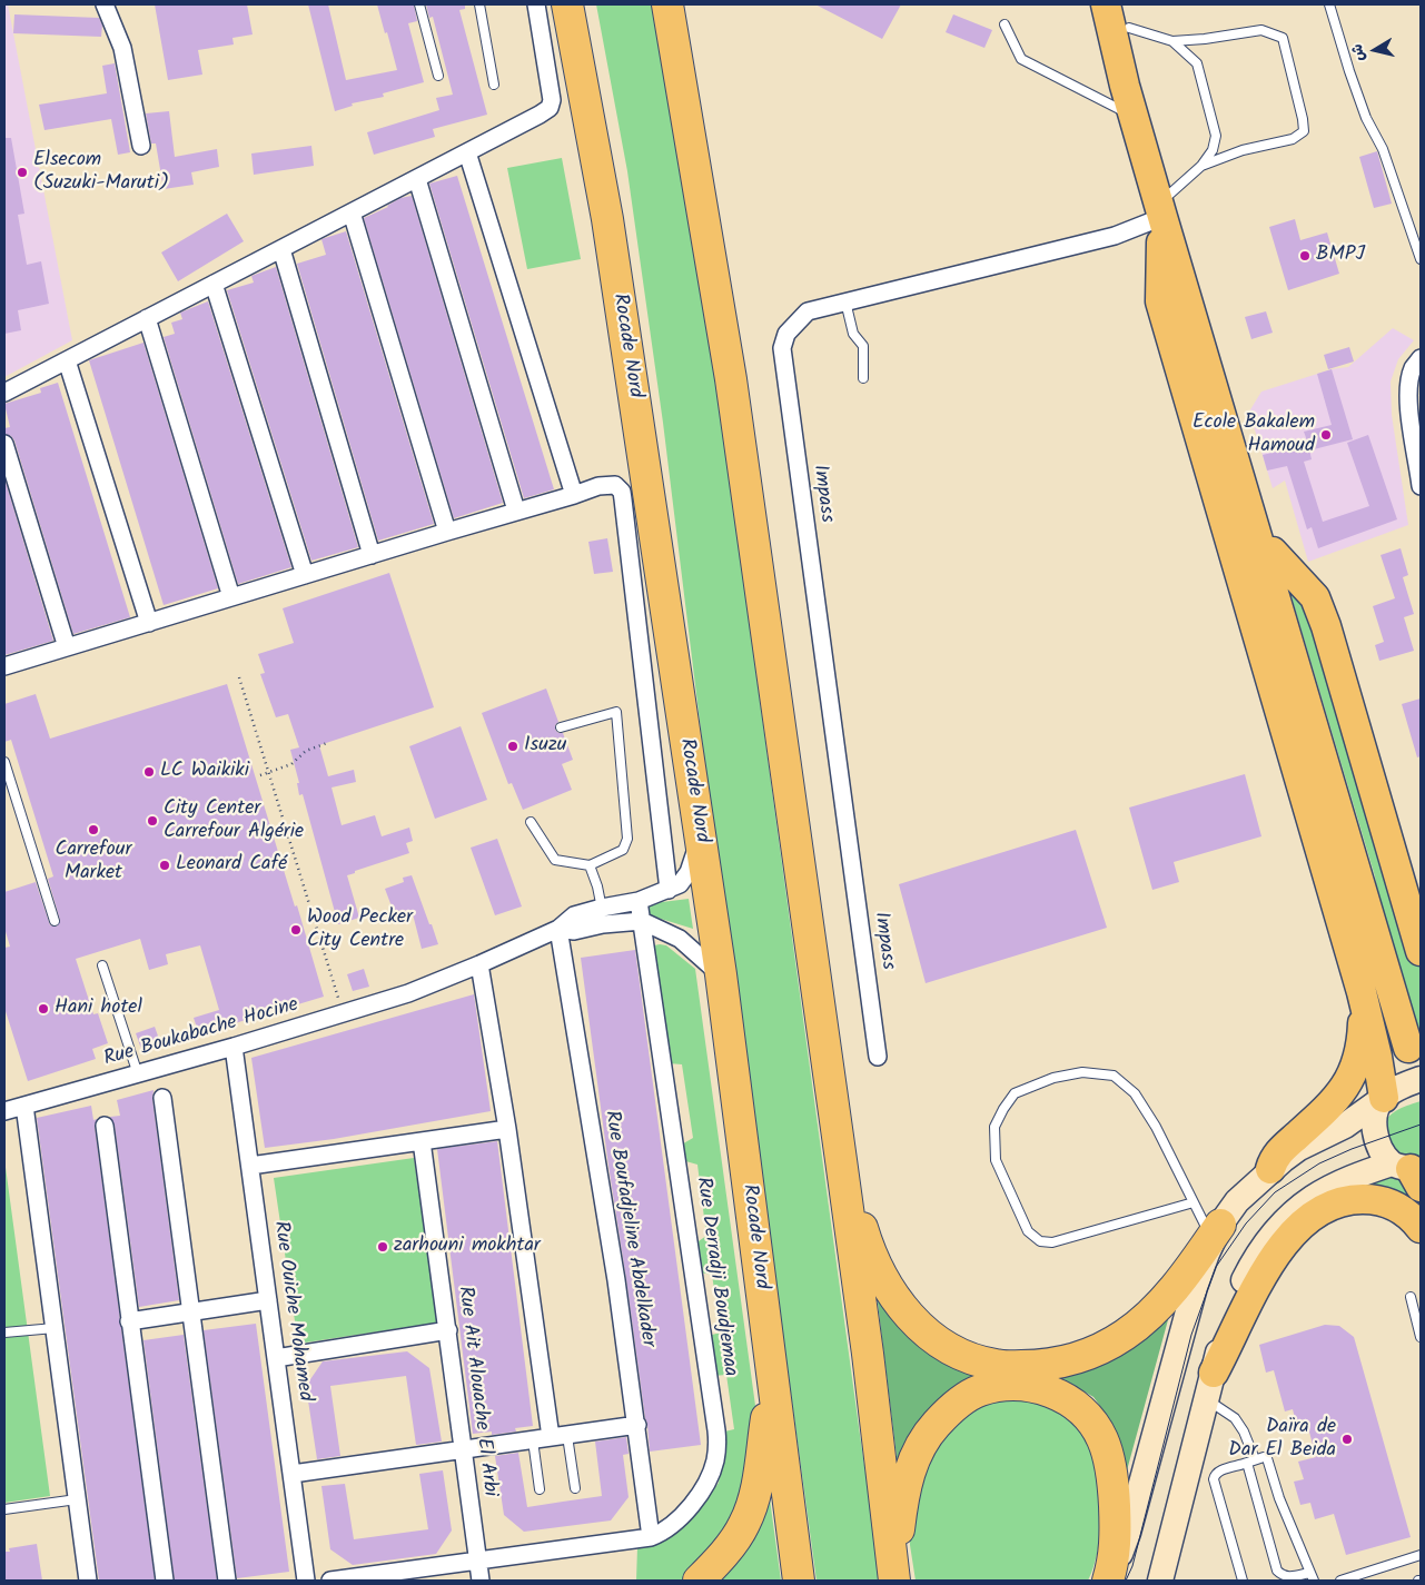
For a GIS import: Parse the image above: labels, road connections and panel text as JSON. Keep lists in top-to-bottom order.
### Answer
{
  "streets": {
    "highway": ["Rocade Nord"],
    "street": [
      "Impass",
      "Rue Boukabache Hocine",
      "Rue Boufadjeline Abdelkader",
      "Rue Derradji Boudjemaa",
      "Rue Ouiche Mohamed",
      "Rue Ait Alouache El Arbi"
    ]
  },
  "crossings": [
    ["Rue Boukabache Hocine", "Rue Ouiche Mohamed"],
    ["Rue Boufadjeline Abdelkader", "Rue Derradji Boudjemaa"],
    ["Rue Derradji Boudjemaa", "Rue Ait Alouache El Arbi"]
  ],
  "places": [
    "Elsecom (Suzuki-Maruti)",
    "BMPJ",
    "Ecole Bakalem Hamoud",
    "Isuzu",
    "LC Waikiki",
    "City Center Carrefour Algérie",
    "Carrefour Market",
    "Leonard Café",
    "Wood Pecker City Centre",
    "Hani hotel",
    "zarhouni mokhtar",
    "Daïra de Dar El Beida"
  ],
  "north": "left"
}
